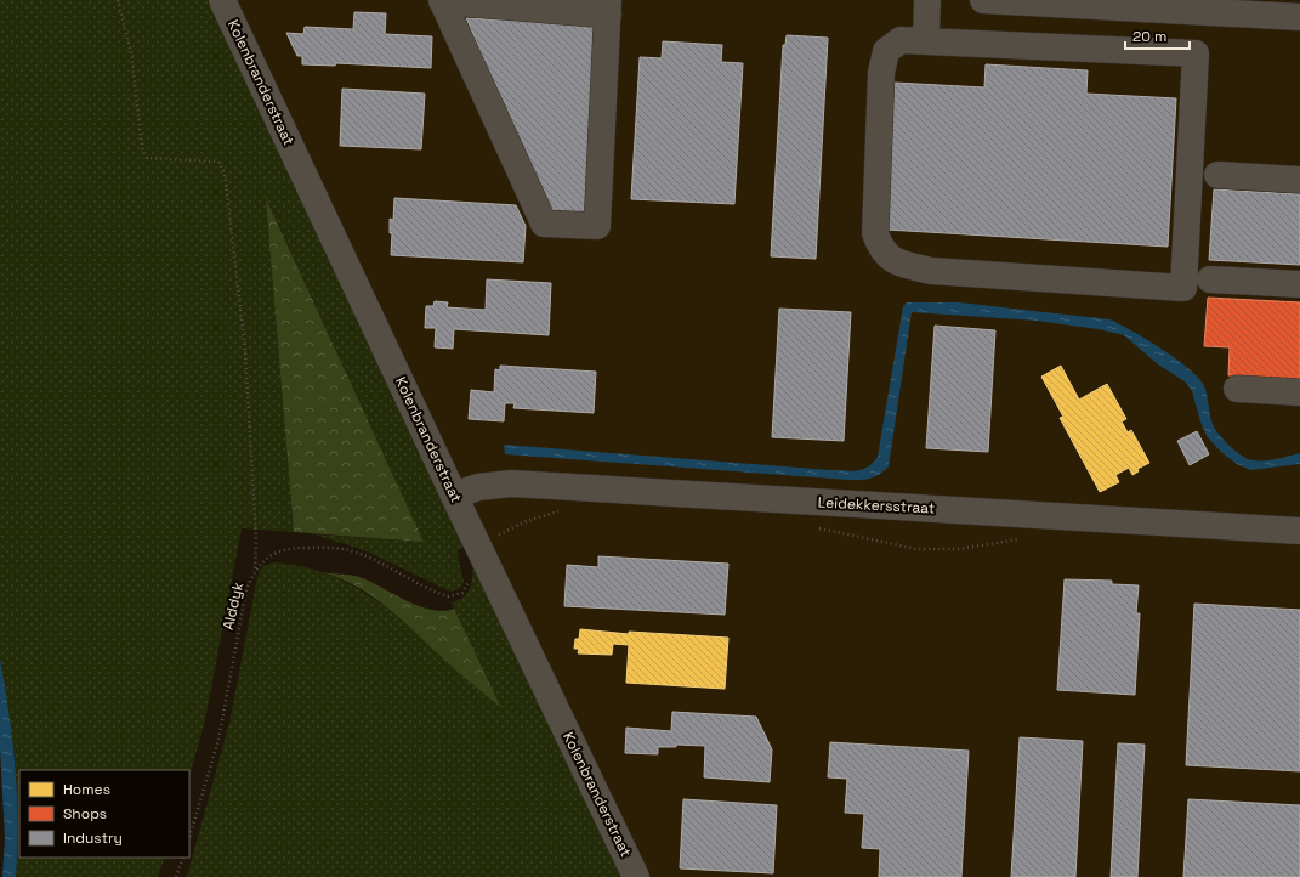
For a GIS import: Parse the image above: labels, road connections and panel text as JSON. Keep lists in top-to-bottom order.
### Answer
{
  "streets": {
    "street": ["Kolenbranderstraat", "Leidekkersstraat"],
    "path": ["Alddyk"]
  },
  "crossings": [
    ["Kolenbranderstraat", "Leidekkersstraat"]
  ],
  "legend": ["Homes", "Shops", "Industry"],
  "scale_bar": "20 m"
}
